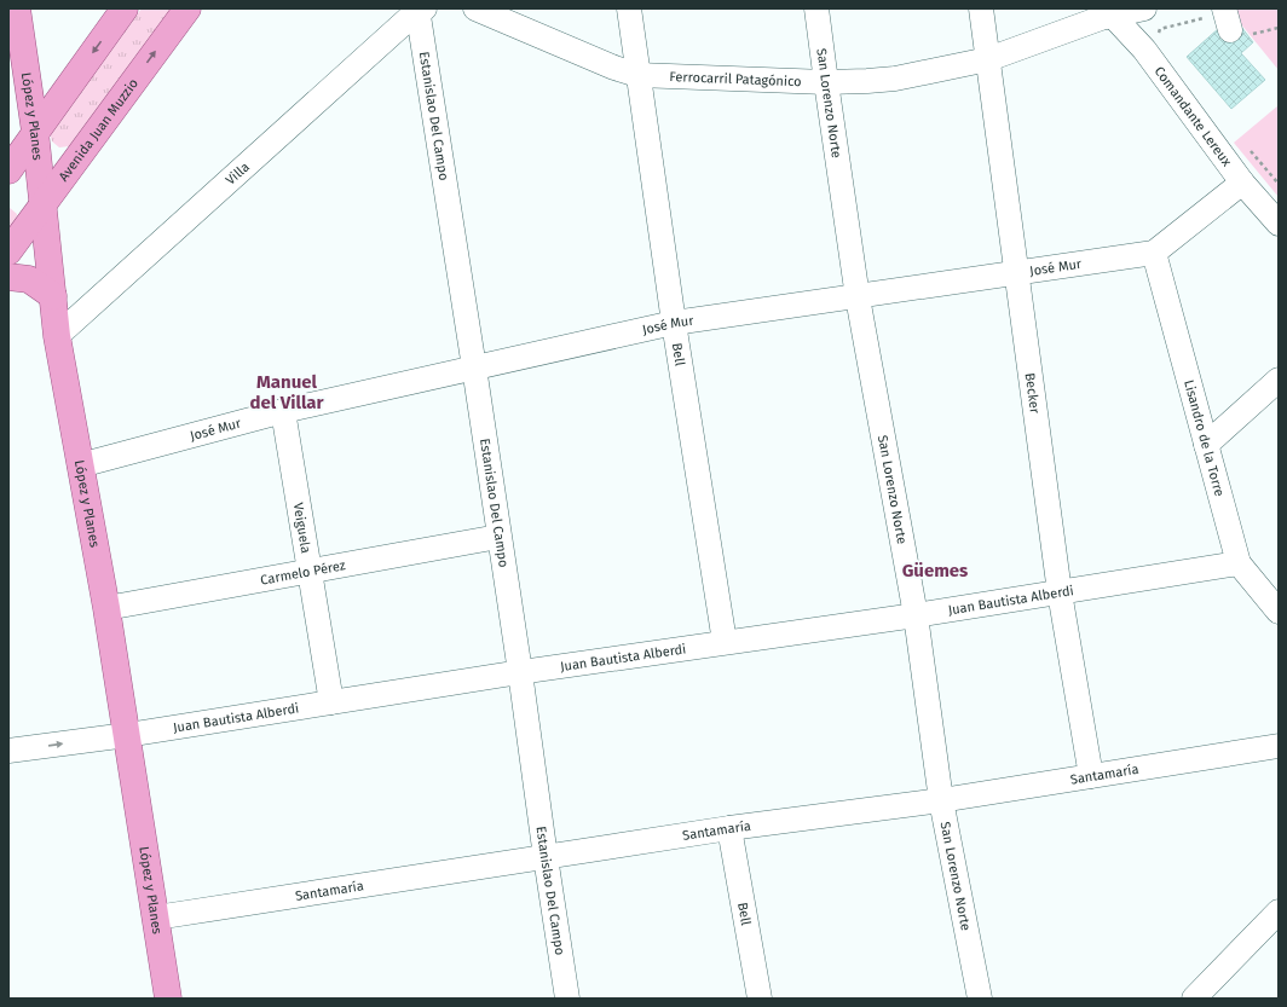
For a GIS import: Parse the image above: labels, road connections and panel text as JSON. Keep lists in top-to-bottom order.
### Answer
{
  "streets": {
    "main road": ["López y Planes", "Avenida Juan Muzzio"],
    "street": [
      "Ferrocarril Patagónico",
      "San Lorenzo Norte",
      "Estanislao Del Campo",
      "Comandante Lereux",
      "Villa",
      "José Mur",
      "Bell",
      "Becker",
      "Lisandro de la Torre",
      "Veiguela",
      "Carmelo Pérez",
      "Juan Bautista Alberdi",
      "Santamaría"
    ]
  },
  "crossings": [
    ["Ferrocarril Patagónico", "San Lorenzo Norte"],
    ["Ferrocarril Patagónico", "Comandante Lereux"],
    ["Ferrocarril Patagónico", "Bell"],
    ["Ferrocarril Patagónico", "Becker"],
    ["San Lorenzo Norte", "José Mur"],
    ["San Lorenzo Norte", "Juan Bautista Alberdi"],
    ["San Lorenzo Norte", "Santamaría"],
    ["López y Planes", "Avenida Juan Muzzio"],
    ["López y Planes", "Villa"],
    ["López y Planes", "José Mur"],
    ["López y Planes", "Carmelo Pérez"],
    ["López y Planes", "Juan Bautista Alberdi"],
    ["López y Planes", "Santamaría"],
    ["Estanislao Del Campo", "Villa"],
    ["Estanislao Del Campo", "José Mur"],
    ["Estanislao Del Campo", "Carmelo Pérez"],
    ["Estanislao Del Campo", "Juan Bautista Alberdi"],
    ["Estanislao Del Campo", "Santamaría"],
    ["Comandante Lereux", "José Mur"],
    ["José Mur", "Bell"],
    ["José Mur", "Becker"],
    ["José Mur", "Lisandro de la Torre"],
    ["José Mur", "Veiguela"],
    ["Bell", "Juan Bautista Alberdi"],
    ["Bell", "Santamaría"],
    ["Becker", "Juan Bautista Alberdi"],
    ["Becker", "Santamaría"],
    ["Lisandro de la Torre", "Juan Bautista Alberdi"],
    ["Veiguela", "Carmelo Pérez"],
    ["Veiguela", "Juan Bautista Alberdi"]
  ],
  "districts": ["Manuel del Villar", "Güemes"]
}
